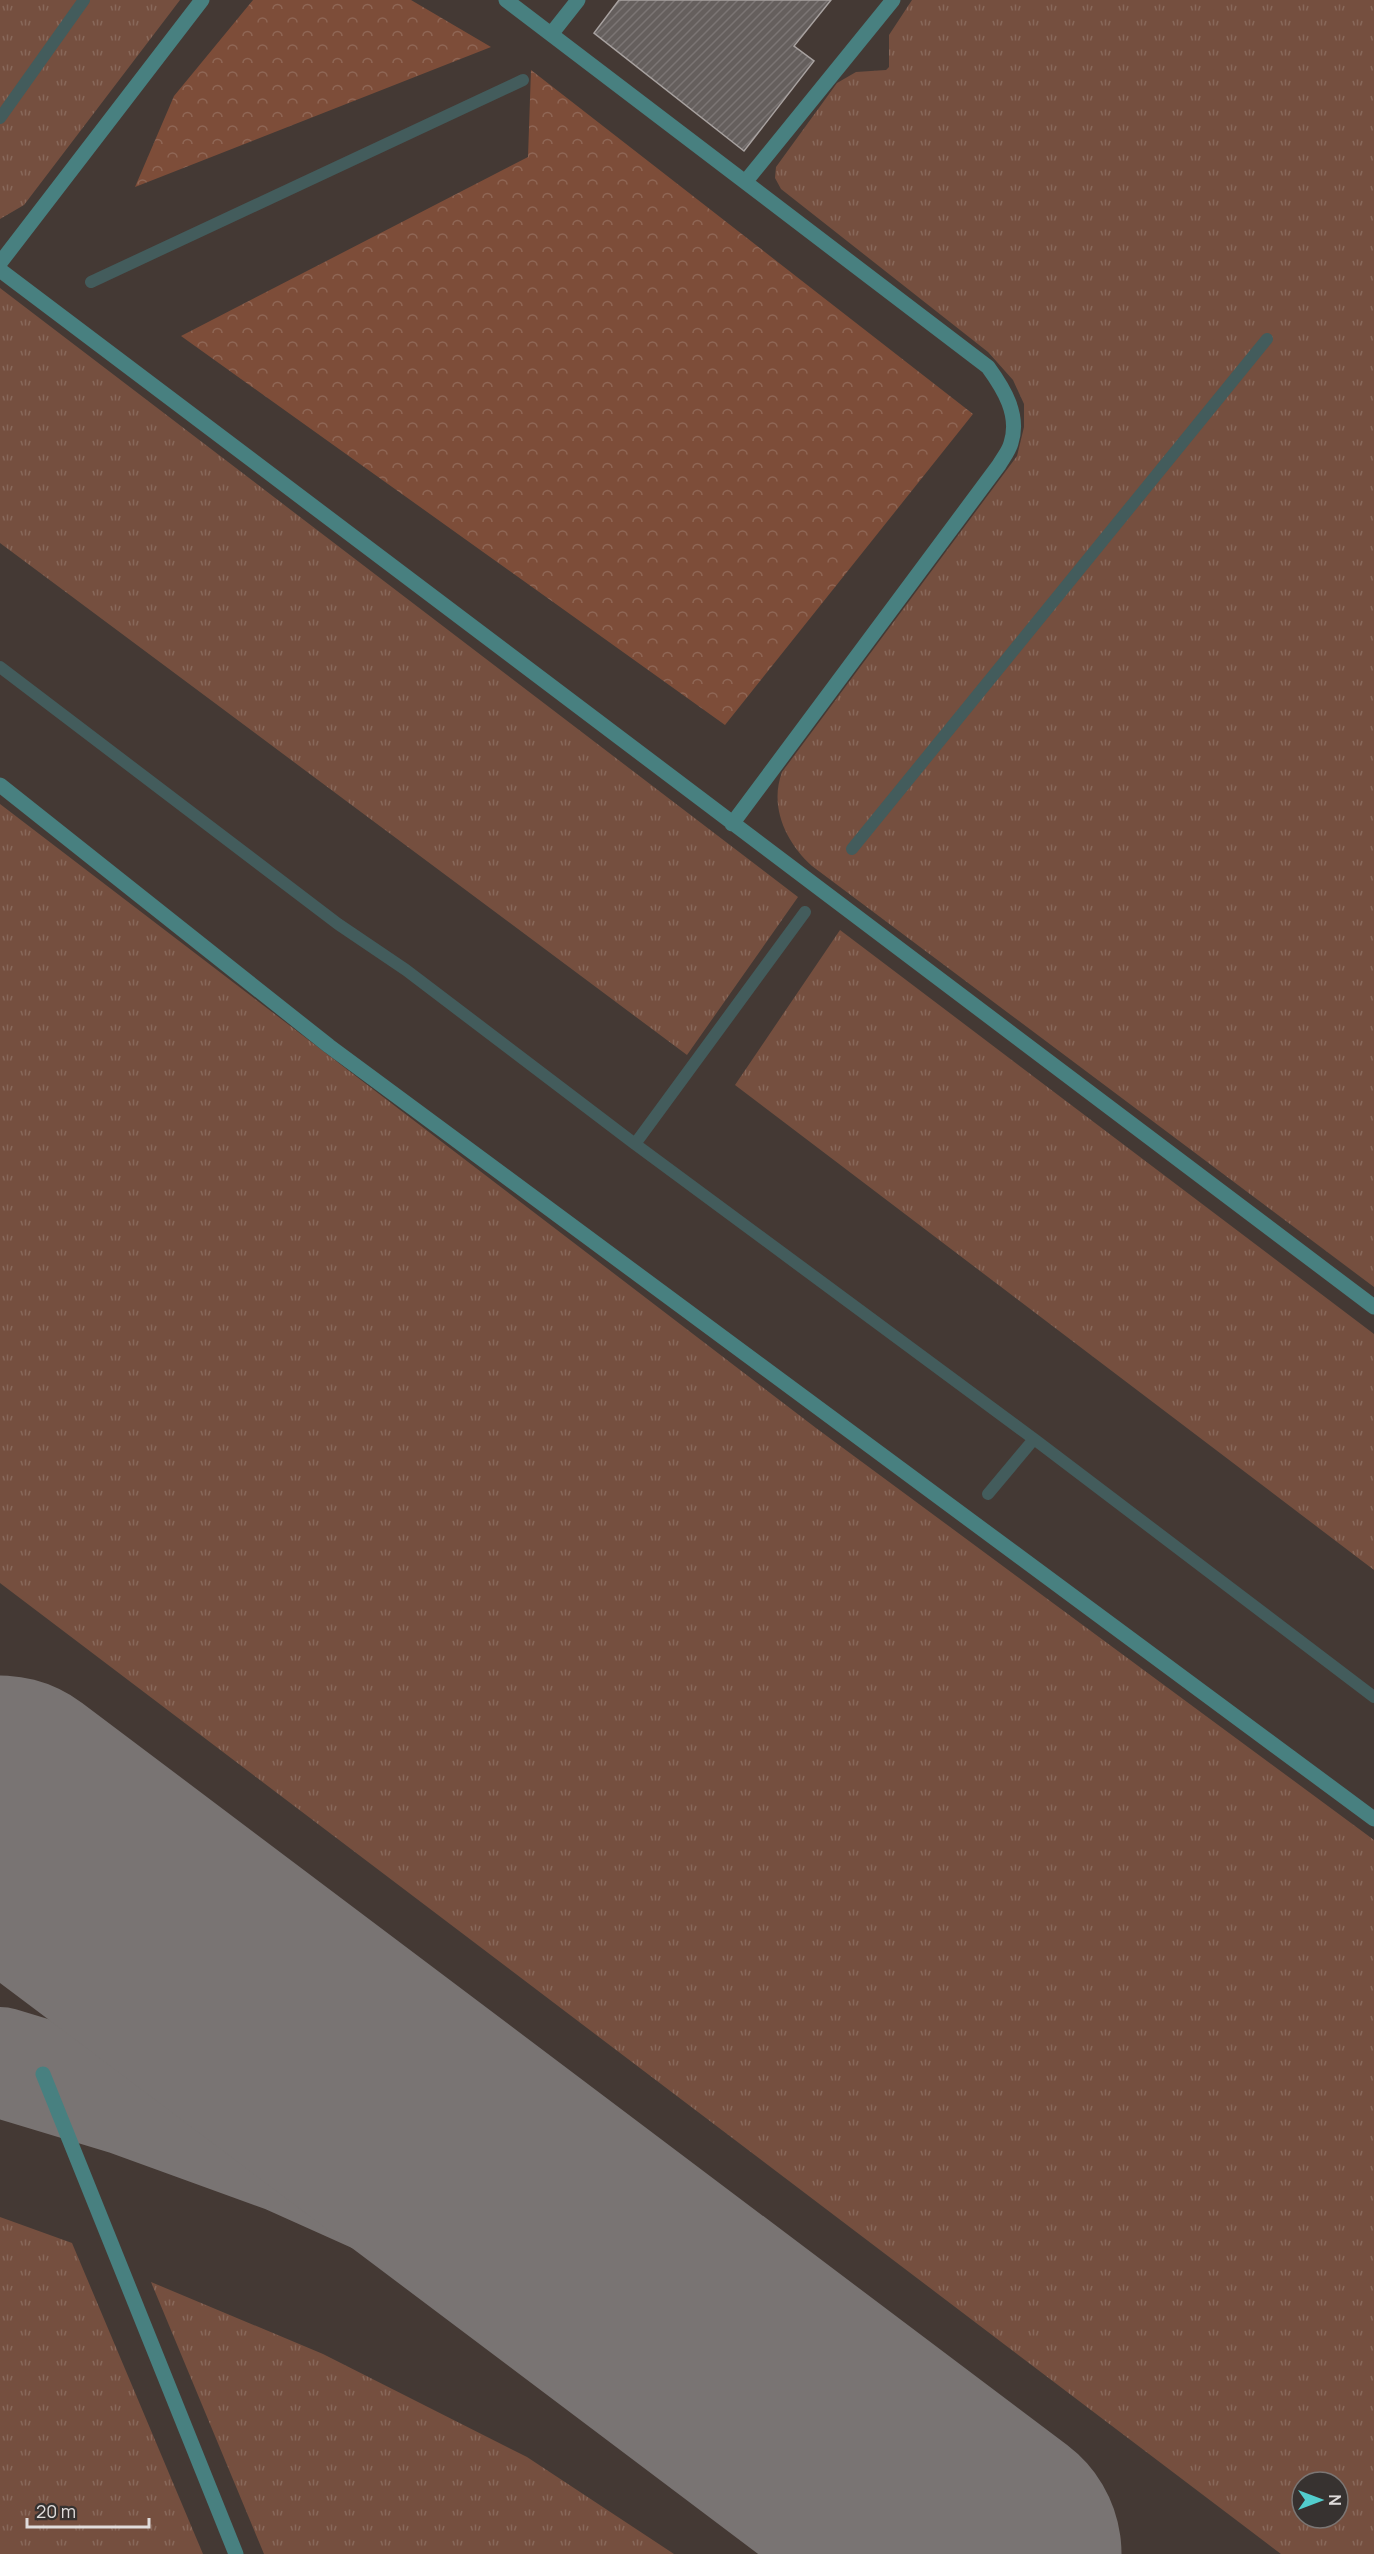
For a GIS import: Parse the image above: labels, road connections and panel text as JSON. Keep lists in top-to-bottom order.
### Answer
{
  "scale_bar": "20 m",
  "north": "right"
}
